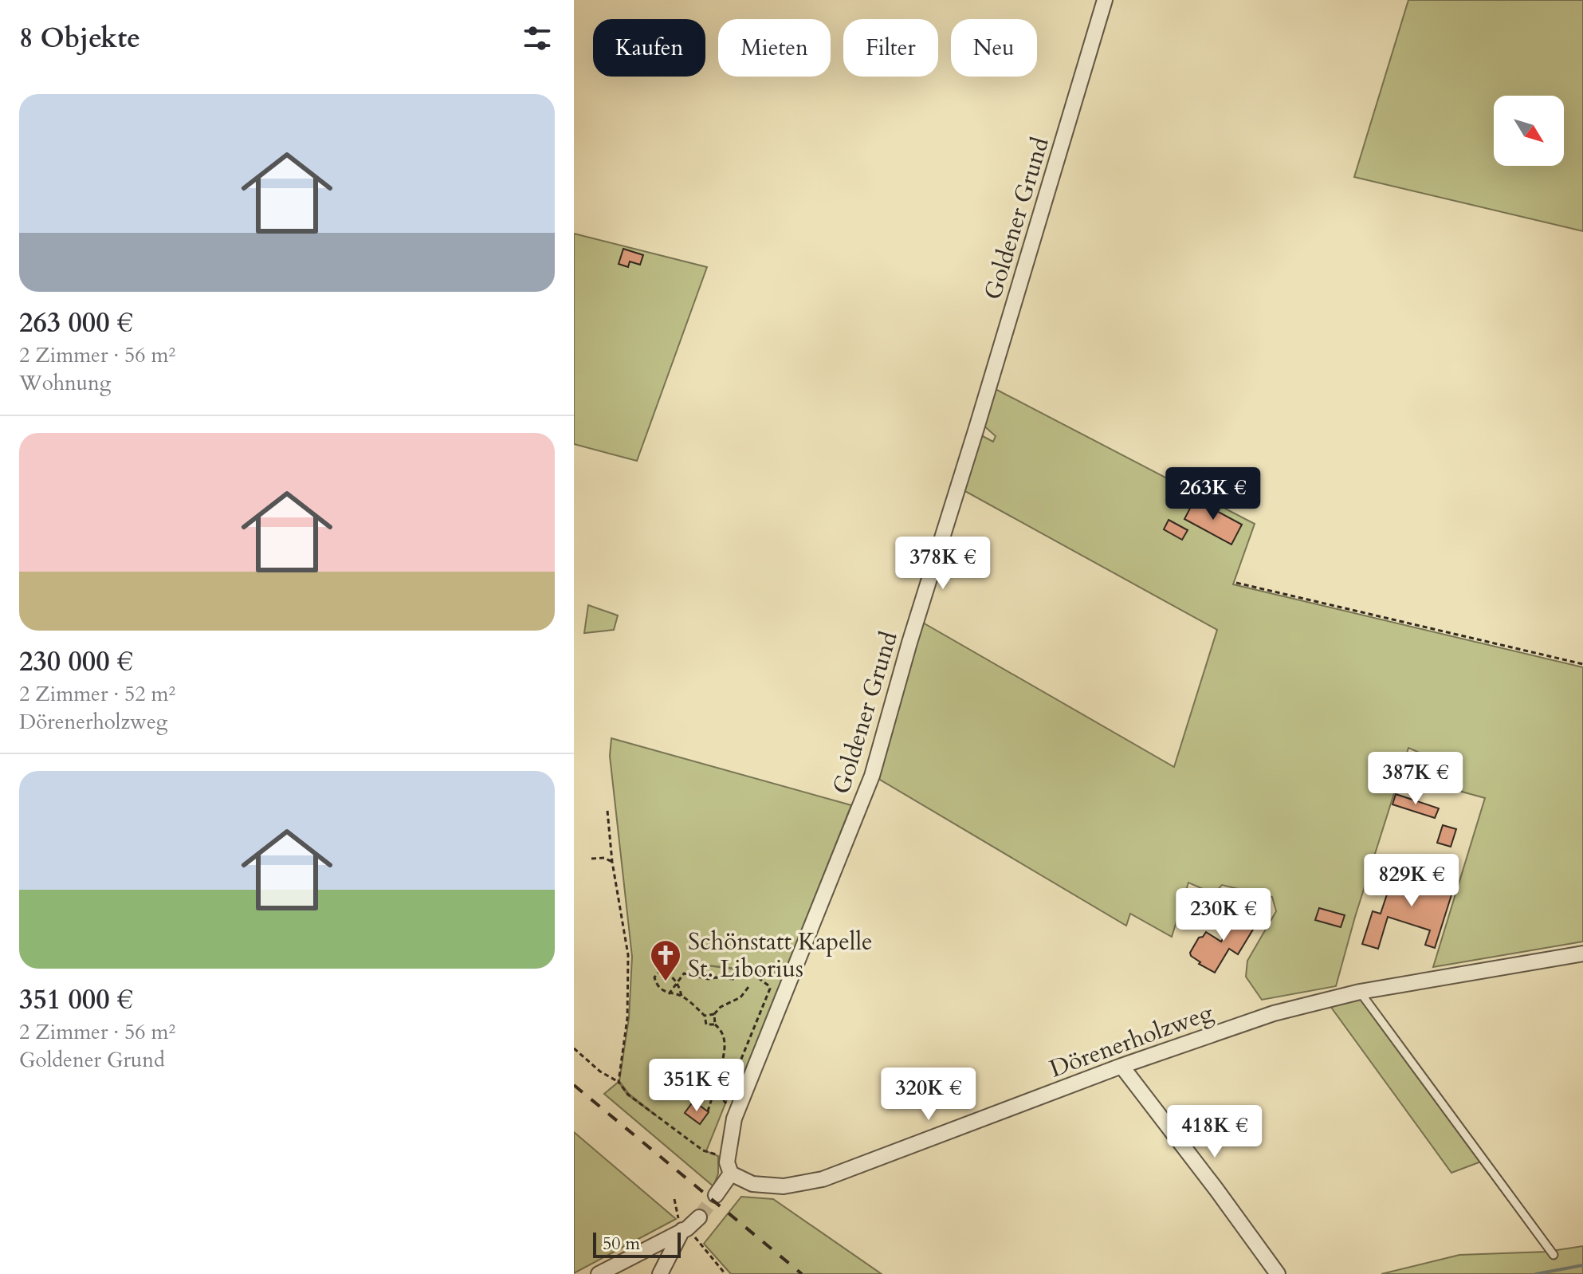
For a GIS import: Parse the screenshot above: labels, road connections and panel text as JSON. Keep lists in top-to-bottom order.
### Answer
{
  "streets": {
    "street": ["Goldener Grund", "Dörenerholzweg"]
  },
  "crossings": [
    ["Goldener Grund", "Dörenerholzweg"]
  ],
  "places": {
    "church": ["Schönstatt Kapelle St. Liborius"]
  },
  "scale_bar": "50 m",
  "north": "bottom right",
  "page": {
    "heading": "8 Objekte",
    "chip": [
      "Kaufen",
      "Mieten",
      "Filter",
      "Neu"
    ],
    "list": [
      {
        "name": "263 000 €",
        "note": "2 Zimmer · 56 m² · Wohnung"
      },
      {
        "name": "230 000 €",
        "note": "2 Zimmer · 52 m² · Dörenerholzweg"
      },
      {
        "name": "351 000 €",
        "note": "2 Zimmer · 56 m² · Goldener Grund"
      }
    ],
    "price": [
      "263K €",
      "378K €",
      "387K €",
      "829K €",
      "230K €",
      "351K €",
      "320K €",
      "418K €"
    ],
    "scale": "50 m"
  }
}
